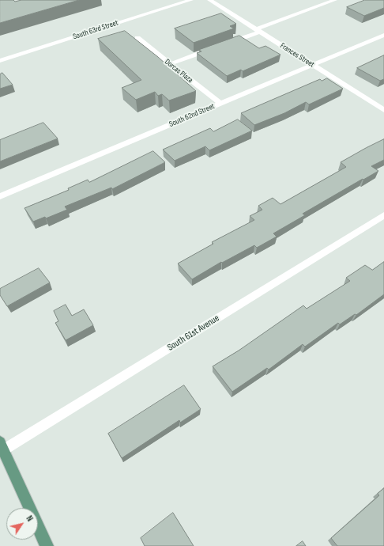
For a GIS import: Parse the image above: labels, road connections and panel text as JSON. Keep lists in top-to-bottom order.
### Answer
{
  "streets": {
    "street": [
      "South 63rd Street",
      "Frances Street",
      "Dorcas Plaza",
      "South 62nd Street",
      "South 61st Avenue"
    ]
  },
  "crossings": [
    ["Frances Street", "South 62nd Street"],
    ["Dorcas Plaza", "South 62nd Street"]
  ],
  "north": "top right"
}
